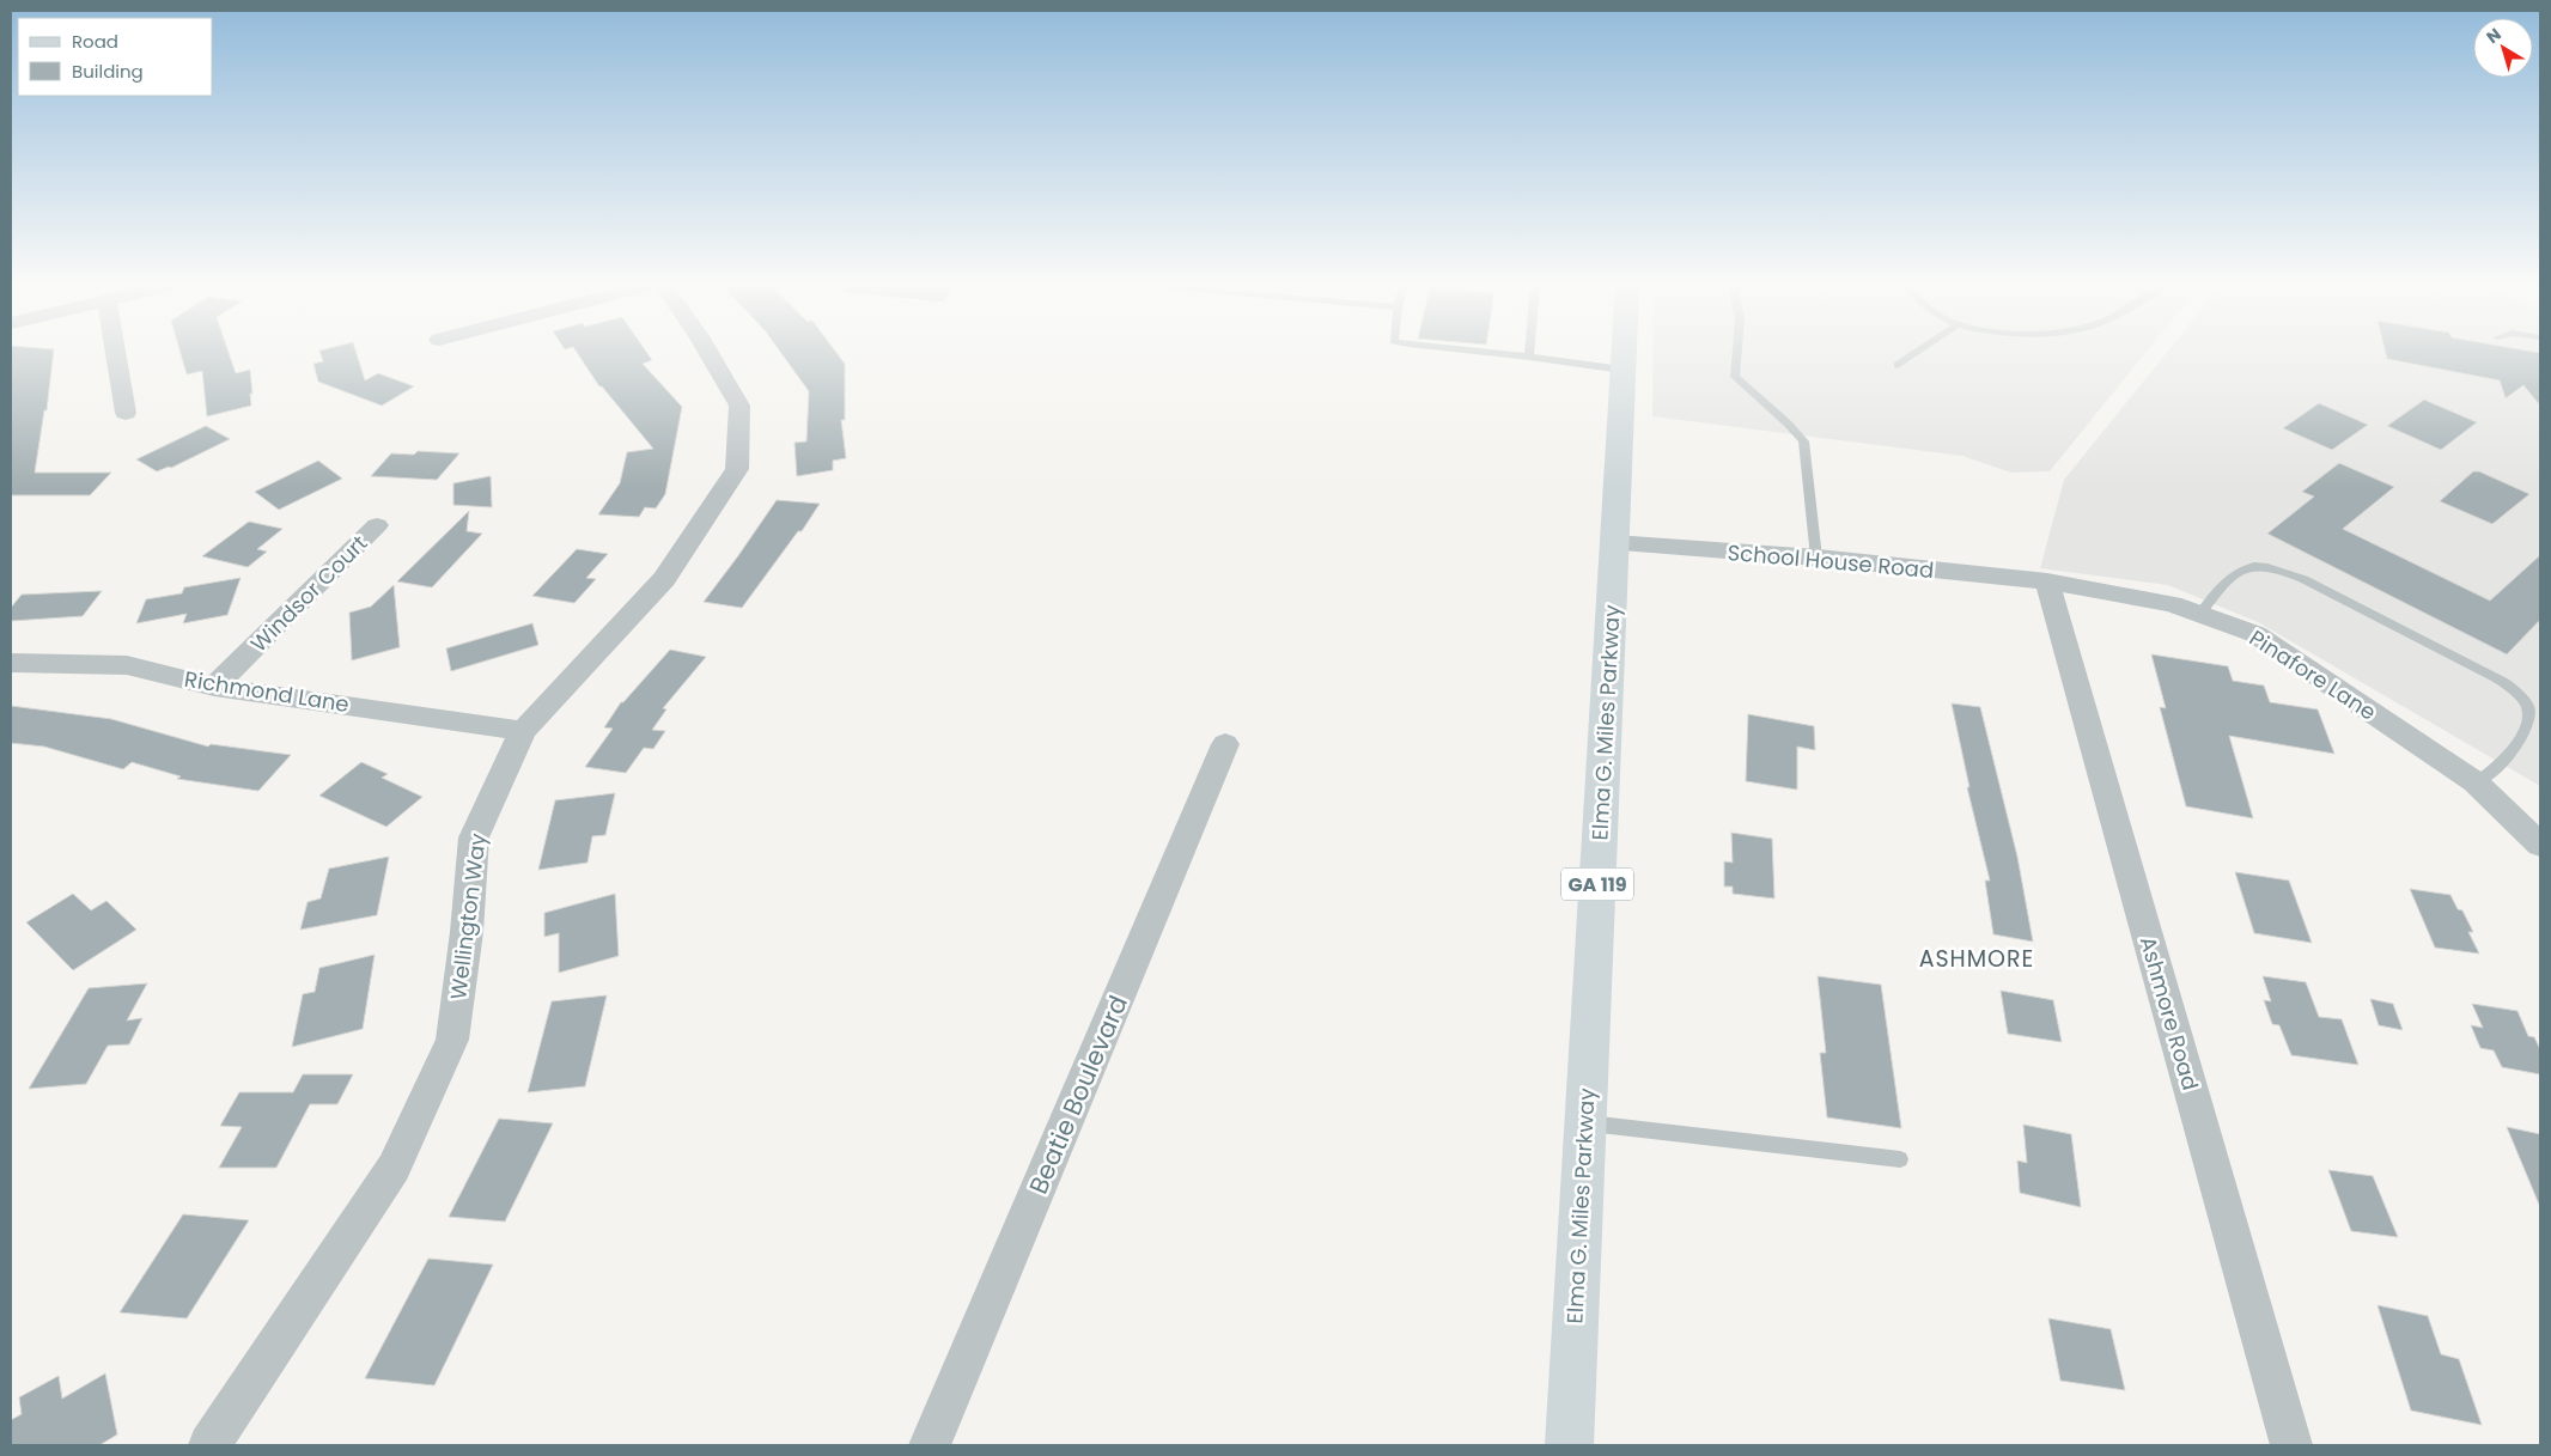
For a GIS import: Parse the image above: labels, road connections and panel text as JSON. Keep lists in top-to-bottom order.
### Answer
{
  "streets": {
    "main road": ["Elma G. Miles Parkway", "GA 119"],
    "street": [
      "School House Road",
      "Windsor Court",
      "Pinafore Lane",
      "Richmond Lane",
      "Wellington Way",
      "Ashmore Road",
      "Beatie Boulevard"
    ]
  },
  "crossings": [
    ["School House Road", "Pinafore Lane"],
    ["School House Road", "Elma G. Miles Parkway"],
    ["School House Road", "Ashmore Road"],
    ["Windsor Court", "Richmond Lane"],
    ["Pinafore Lane", "Ashmore Road"],
    ["Richmond Lane", "Wellington Way"]
  ],
  "districts": ["ASHMORE"],
  "legend": ["Road", "Building"],
  "north": "top left"
}
